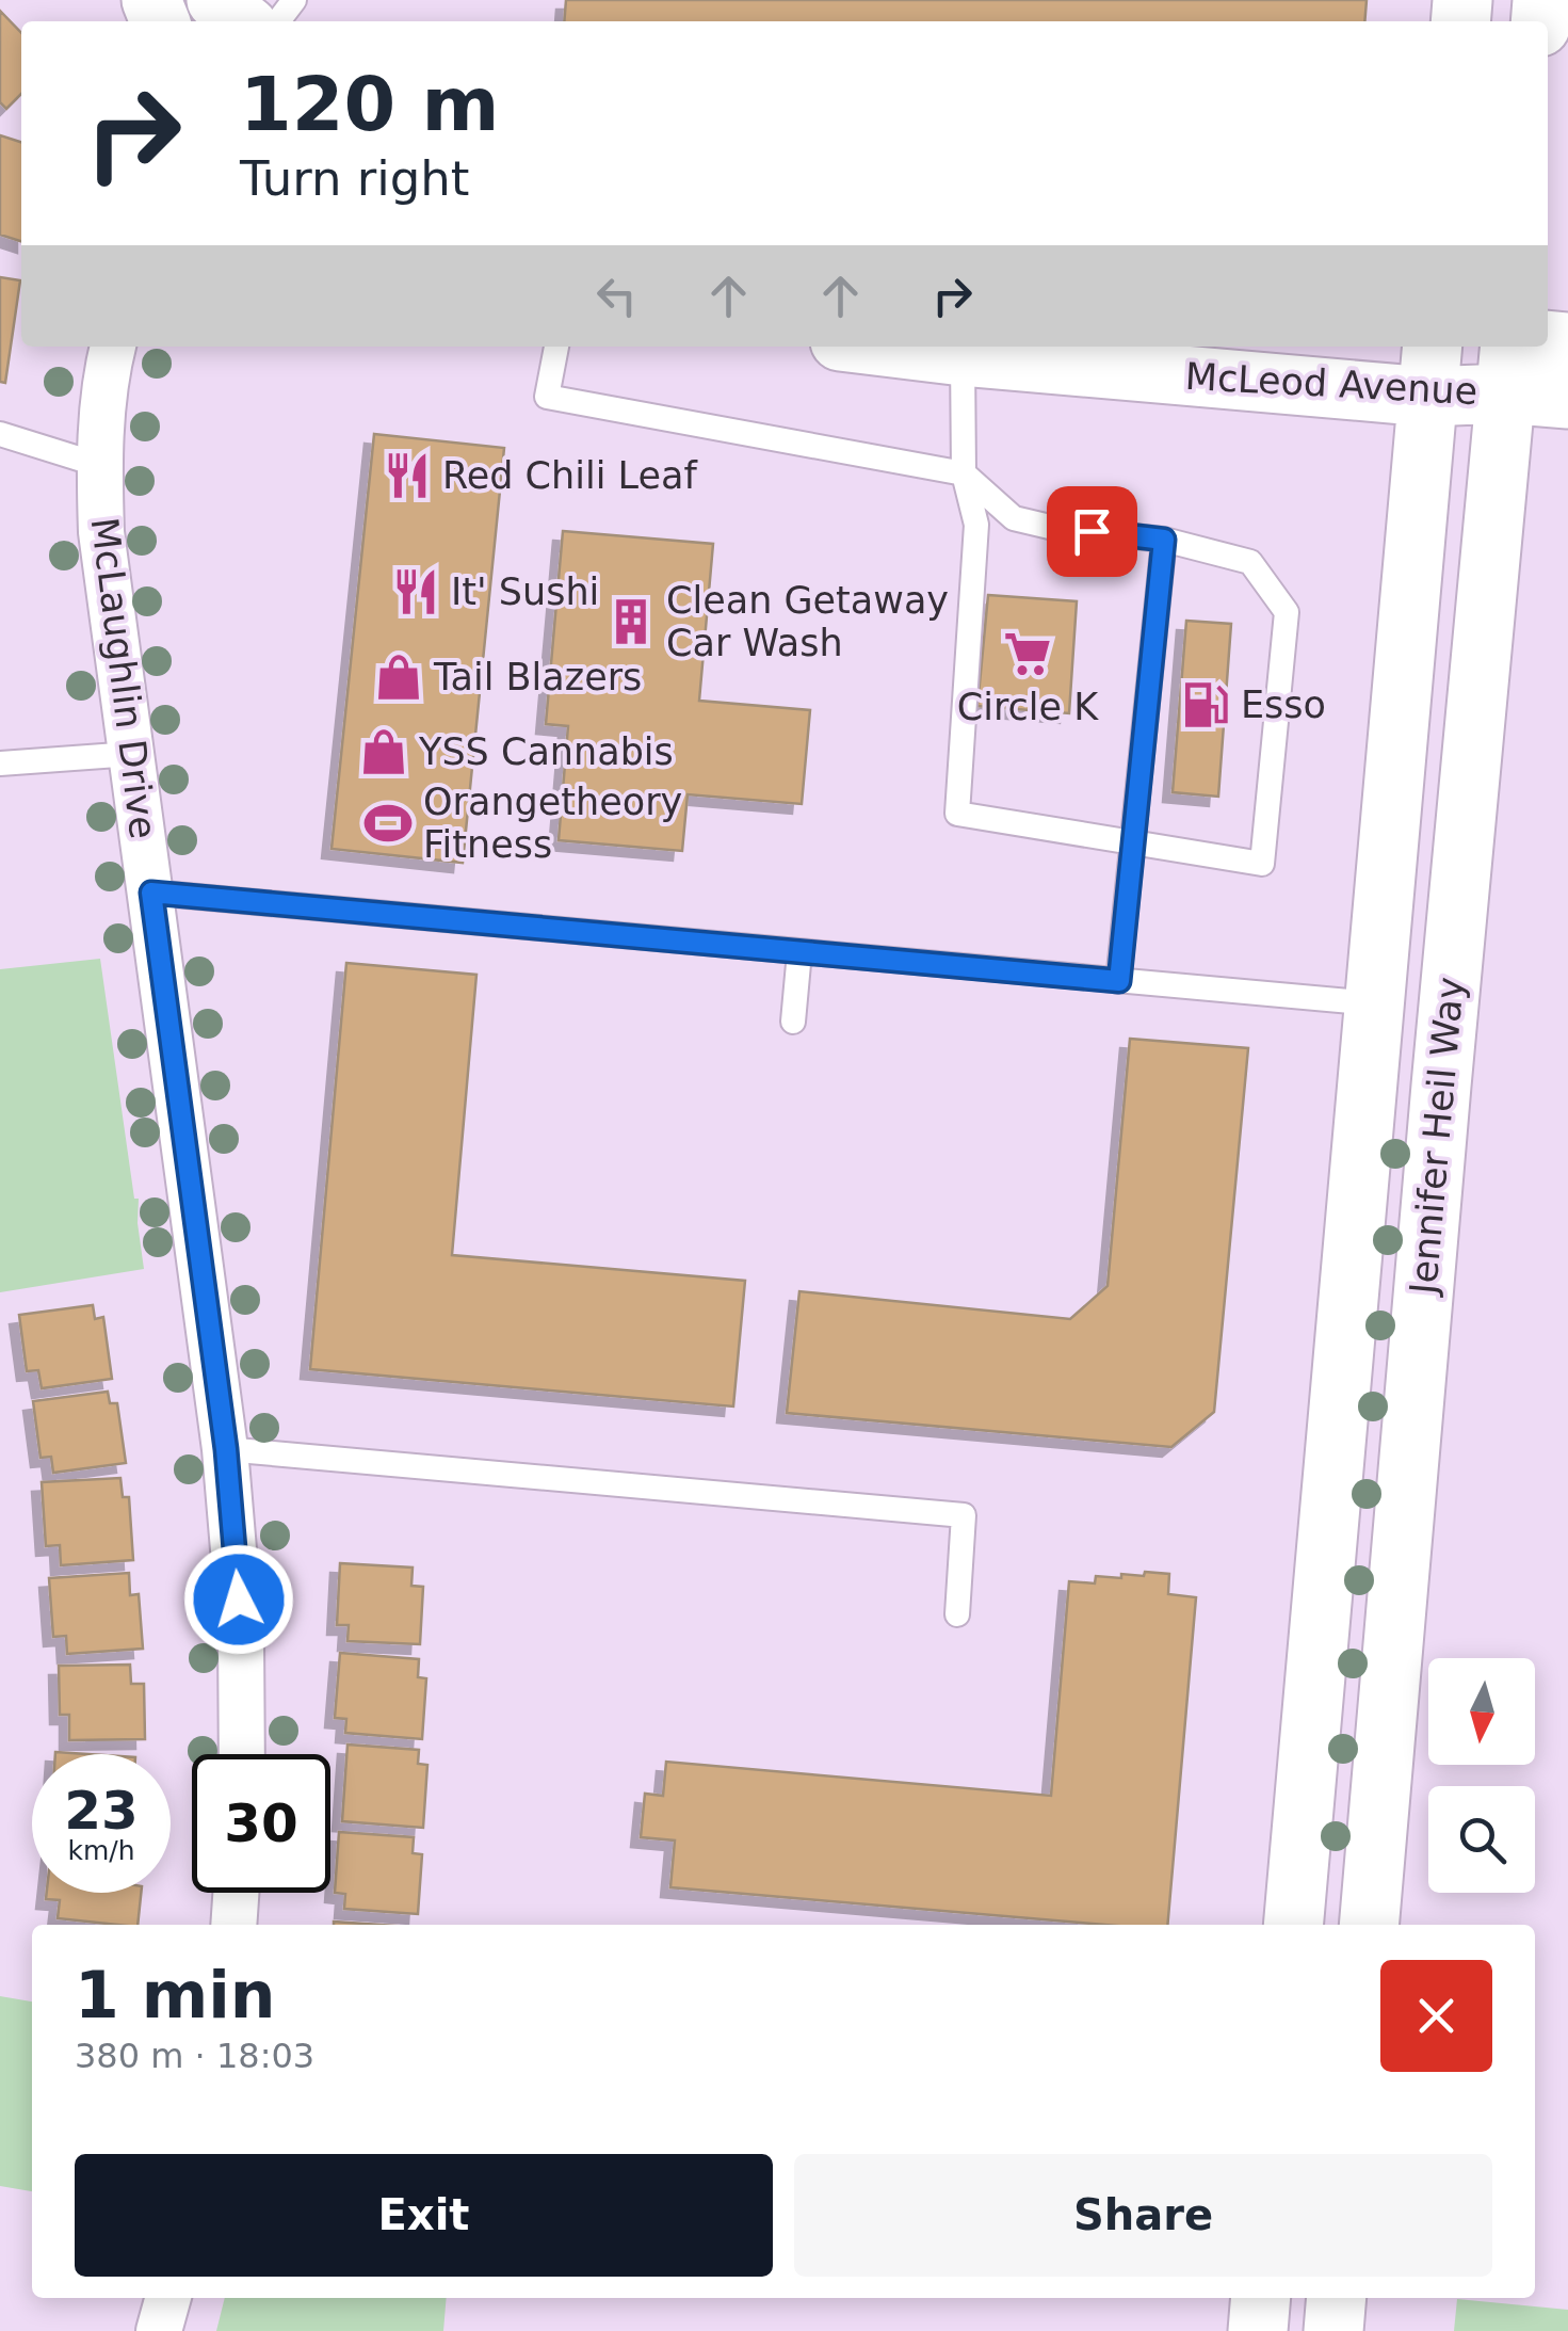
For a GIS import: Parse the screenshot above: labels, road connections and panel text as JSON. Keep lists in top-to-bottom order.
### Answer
{
  "streets": {
    "main road": ["McLeod Avenue", "Jennifer Heil Way"],
    "street": ["McLaughlin Drive"]
  },
  "crossings": [
    ["McLeod Avenue", "Jennifer Heil Way"]
  ],
  "places": {
    "restaurant": ["Red Chili Leaf", "It' Sushi"],
    "building": ["Clean Getaway Car Wash"],
    "supermarket": ["Circle K"],
    "shop": ["Tail Blazers", "YSS Cannabis"],
    "fuel station": ["Esso"],
    "sports": ["Orangetheory Fitness"]
  },
  "north": "bottom",
  "page": {
    "turn": ["120 m", "Turn right"],
    "speed": "23 km/h",
    "limit": "30",
    "heading": ["1 min", "380 m · 18:03"],
    "buttons": ["Exit", "Share"]
  }
}
